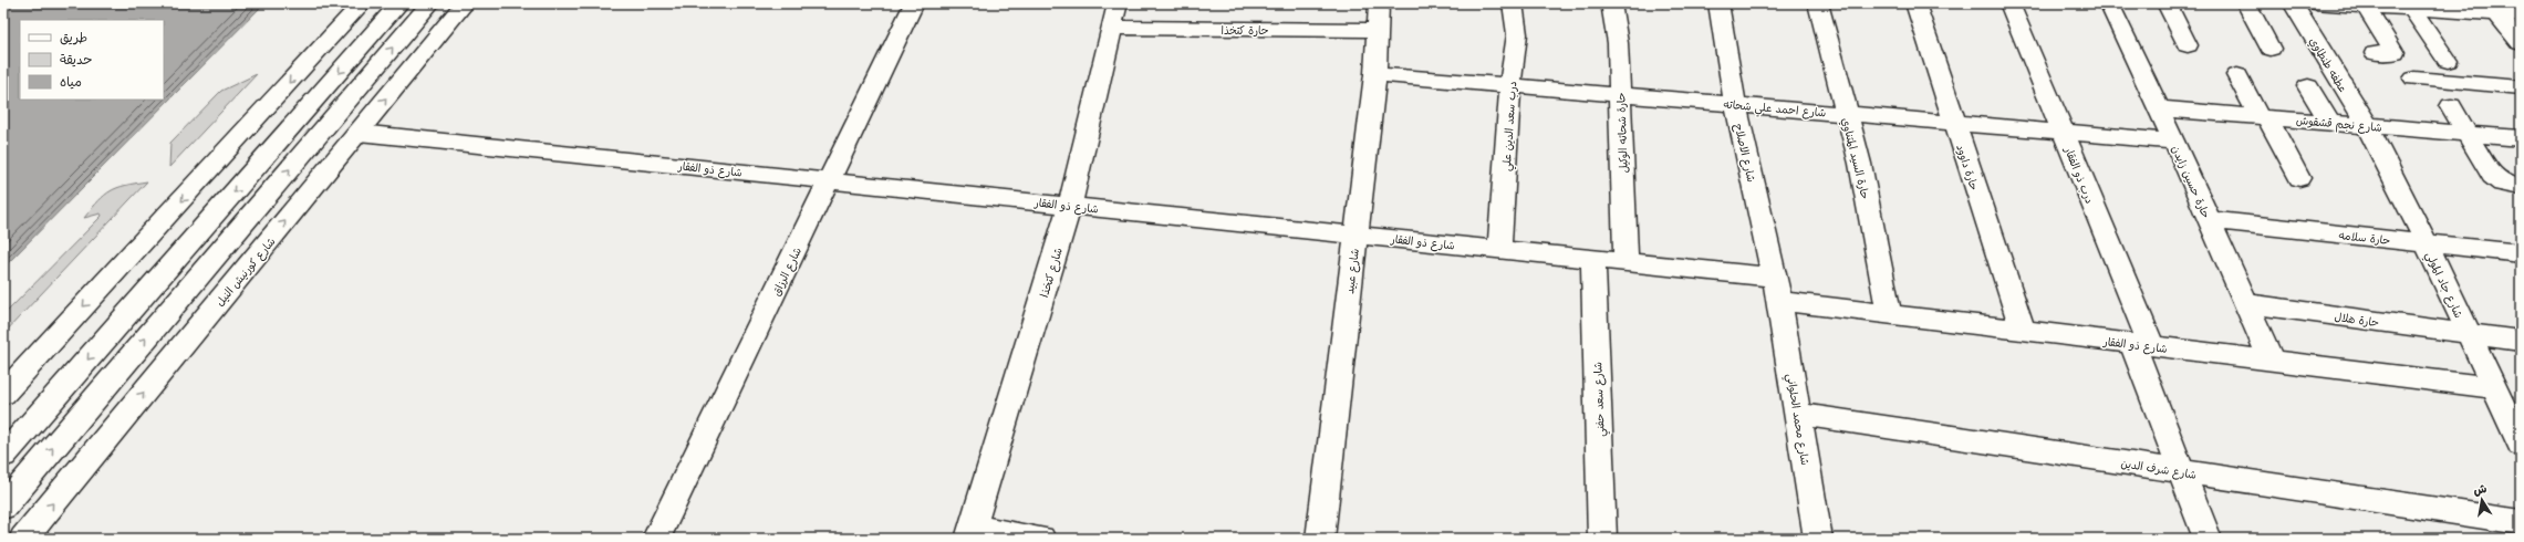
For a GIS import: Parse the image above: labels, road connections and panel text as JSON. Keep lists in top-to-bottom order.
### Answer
{
  "streets": {
    "main road": [
      "حارة كتخذا",
      "عطفه طنطاوي",
      "شارع احمد علي شحاته",
      "شارع نجم قشقوش",
      "درب سعد الدين علي",
      "حارة شحاته الوكيل",
      "شارع الاصلاح",
      "حارة السيد المتناوي",
      "حارة داوود",
      "شارع ذو الفقار",
      "درب ذو الفقار",
      "حارة حسين زايدن",
      "حارة سلامه",
      "شارع كورنيش النيل",
      "شارع الرزاق",
      "شارع عبيد",
      "شارع كتخذا",
      "شارع جاد المولي",
      "حارة هلال",
      "شارع سعد حفني",
      "شارع محمد الحلواني",
      "شارع شرف الدين"
    ]
  },
  "crossings": [
    ["حارة كتخذا", "شارع عبيد"],
    ["حارة كتخذا", "شارع كتخذا"],
    ["عطفه طنطاوي", "شارع نجم قشقوش"],
    ["عطفه طنطاوي", "شارع جاد المولي"],
    ["شارع احمد علي شحاته", "درب سعد الدين علي"],
    ["شارع احمد علي شحاته", "حارة شحاته الوكيل"],
    ["شارع احمد علي شحاته", "شارع الاصلاح"],
    ["شارع احمد علي شحاته", "حارة السيد المتناوي"],
    ["شارع احمد علي شحاته", "حارة داوود"],
    ["شارع احمد علي شحاته", "درب ذو الفقار"],
    ["شارع احمد علي شحاته", "حارة حسين زايدن"],
    ["شارع احمد علي شحاته", "شارع عبيد"],
    ["شارع نجم قشقوش", "حارة حسين زايدن"],
    ["شارع نجم قشقوش", "شارع جاد المولي"],
    ["درب سعد الدين علي", "شارع ذو الفقار"],
    ["حارة شحاته الوكيل", "شارع ذو الفقار"],
    ["شارع الاصلاح", "شارع ذو الفقار"],
    ["شارع الاصلاح", "شارع محمد الحلواني"],
    ["حارة السيد المتناوي", "شارع ذو الفقار"],
    ["حارة داوود", "شارع ذو الفقار"],
    ["شارع ذو الفقار", "درب ذو الفقار"],
    ["شارع ذو الفقار", "حارة حسين زايدن"],
    ["شارع ذو الفقار", "شارع كورنيش النيل"],
    ["شارع ذو الفقار", "شارع الرزاق"],
    ["شارع ذو الفقار", "شارع عبيد"],
    ["شارع ذو الفقار", "شارع كتخذا"],
    ["شارع ذو الفقار", "شارع جاد المولي"],
    ["شارع ذو الفقار", "شارع سعد حفني"],
    ["شارع ذو الفقار", "شارع محمد الحلواني"],
    ["درب ذو الفقار", "شارع شرف الدين"],
    ["حارة حسين زايدن", "حارة سلامه"],
    ["حارة حسين زايدن", "حارة هلال"],
    ["حارة سلامه", "شارع جاد المولي"],
    ["شارع جاد المولي", "حارة هلال"],
    ["شارع محمد الحلواني", "شارع شرف الدين"]
  ],
  "legend": ["طريق", "حديقة", "مياه"],
  "north": "top"
}
